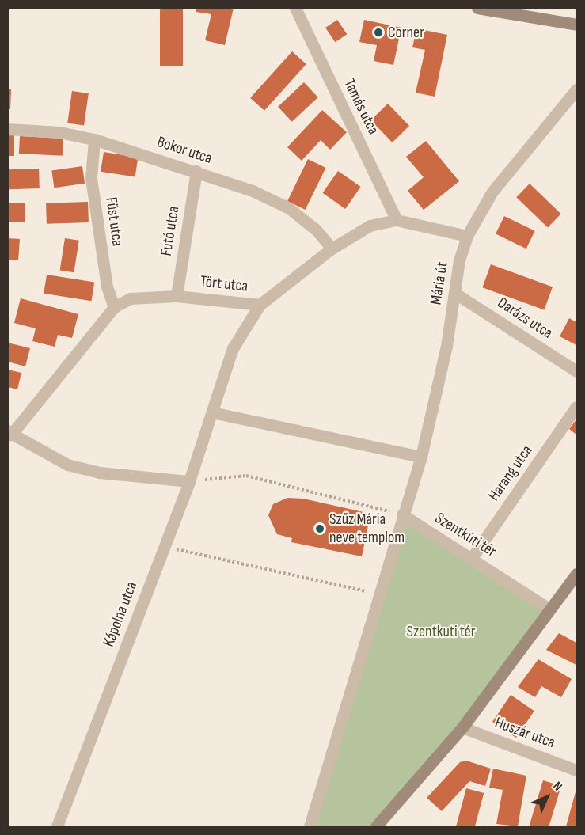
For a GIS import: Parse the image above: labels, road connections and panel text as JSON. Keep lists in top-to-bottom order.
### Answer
{
  "streets": {
    "street": [
      "Tamás utca",
      "Bokor utca",
      "Füst utca",
      "Futó utca",
      "Mária út",
      "Tört utca",
      "Darázs utca",
      "Harang utca",
      "Szentkúti tér",
      "Kápolna utca",
      "Huszár utca"
    ]
  },
  "crossings": [
    ["Tamás utca", "Tört utca"],
    ["Bokor utca", "Füst utca"],
    ["Bokor utca", "Futó utca"],
    ["Bokor utca", "Tört utca"],
    ["Füst utca", "Tört utca"],
    ["Futó utca", "Tört utca"],
    ["Mária út", "Tört utca"],
    ["Mária út", "Darázs utca"],
    ["Mária út", "Szentkúti tér"],
    ["Tört utca", "Kápolna utca"],
    ["Harang utca", "Szentkúti tér"]
  ],
  "parks": ["Szentkuti tér"],
  "places": ["Corner", "Szűz Mária neve templom"],
  "north": "top right"
}
